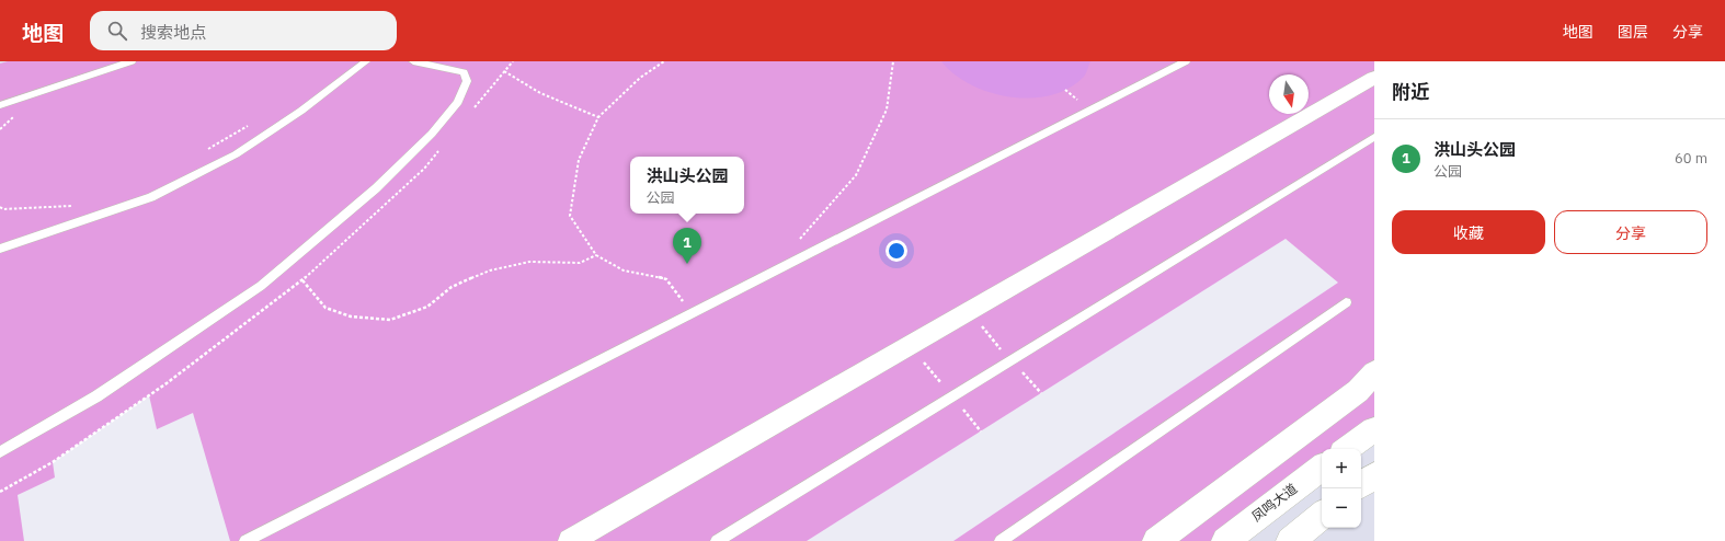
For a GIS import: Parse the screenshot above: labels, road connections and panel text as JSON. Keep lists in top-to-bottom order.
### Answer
{
  "streets": {
    "street": ["凤鸣大道"]
  },
  "north": "bottom",
  "page": {
    "header": "地图",
    "search": "搜索地点",
    "nav": ["地图", "图层", "分享"],
    "heading": "附近",
    "list": [
      {
        "mark": "1",
        "name": "洪山头公园",
        "note": "公园",
        "value": "60 m"
      }
    ],
    "popup": ["洪山头公园", "公园"],
    "buttons": ["收藏", "分享"],
    "pins": "1",
    "map_buttons": ["+", "−"]
  }
}
